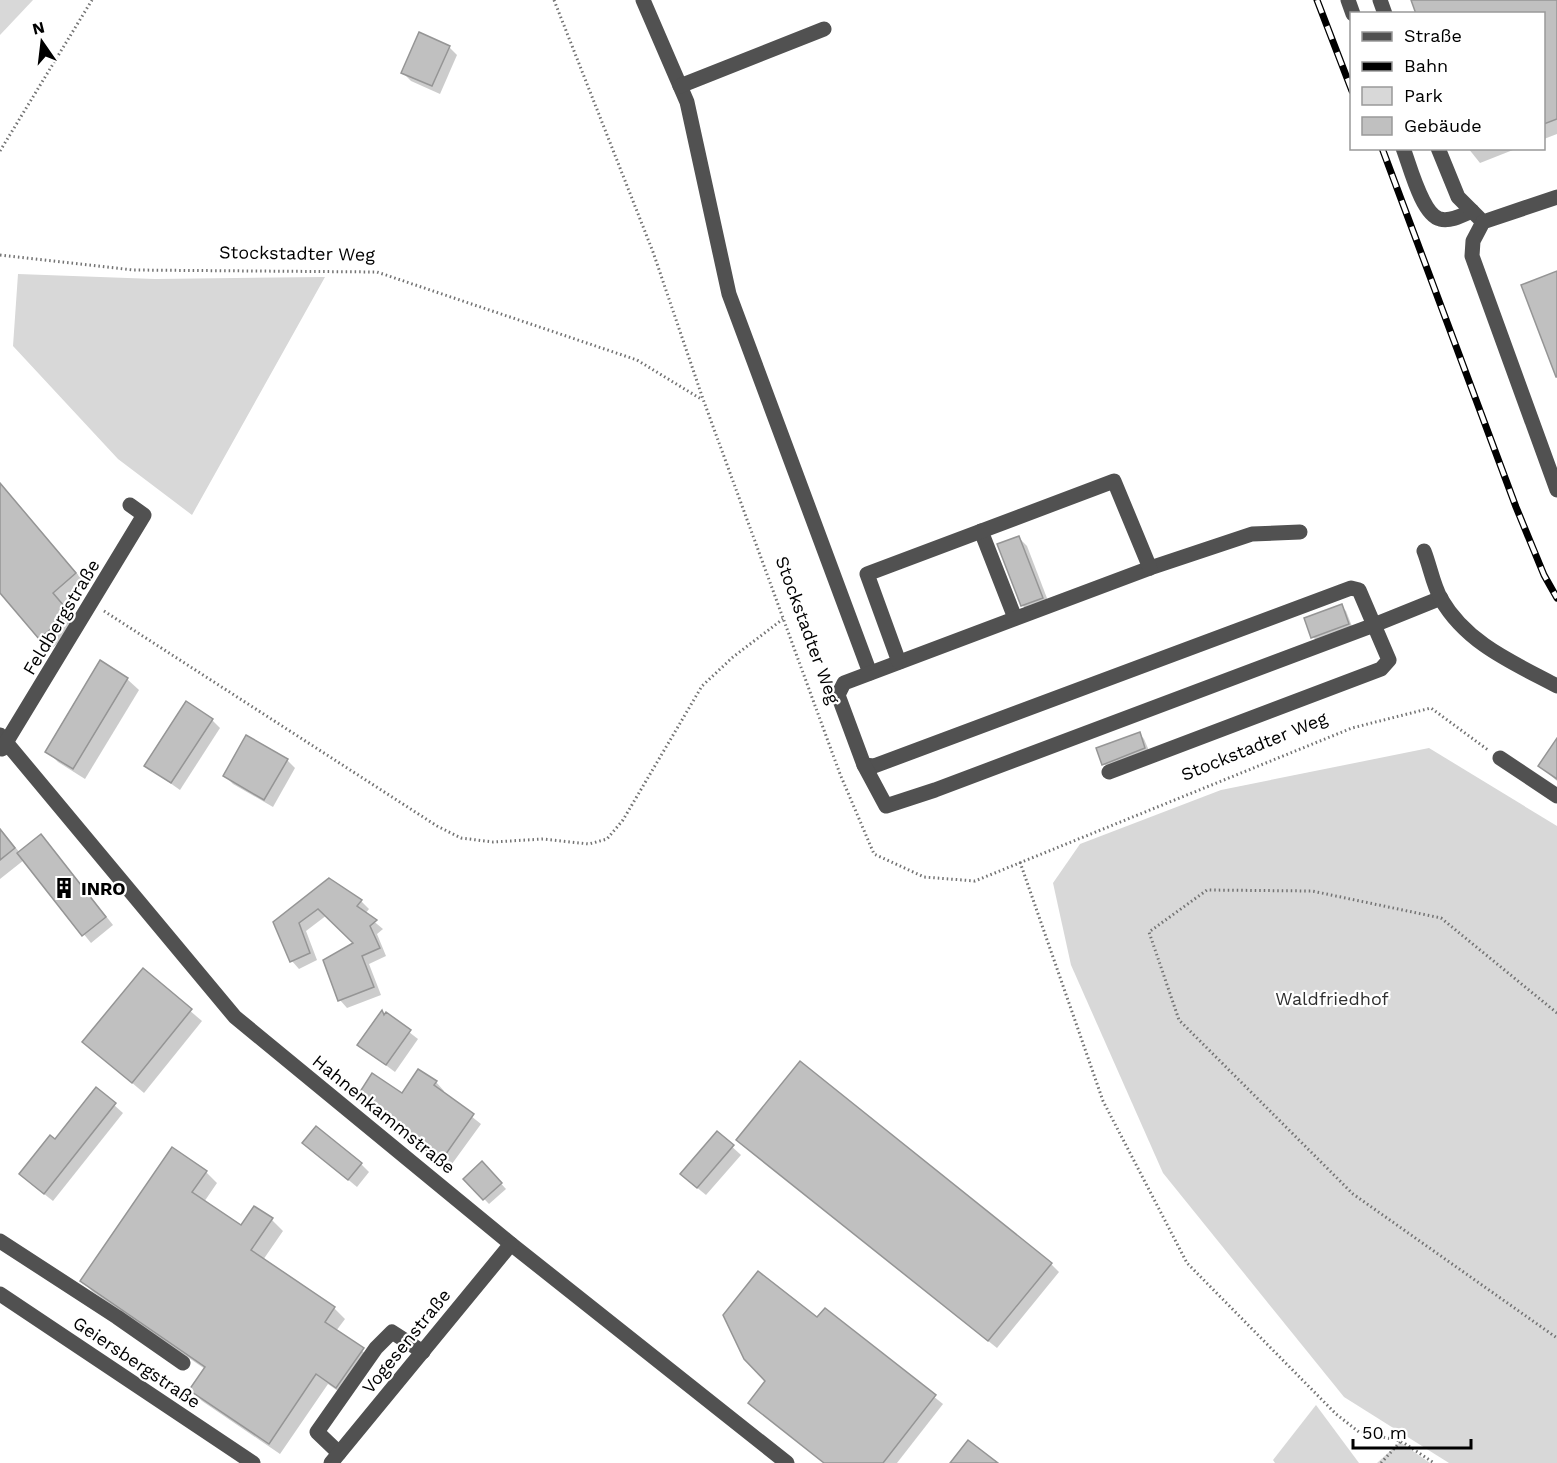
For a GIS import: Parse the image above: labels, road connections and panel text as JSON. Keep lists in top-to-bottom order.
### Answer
{
  "streets": {
    "street": [
      "Feldbergstraße",
      "Hahnenkammstraße",
      "Vogesenstraße",
      "Geiersbergstraße"
    ],
    "path": ["Stockstadter Weg"]
  },
  "crossings": [
    ["Feldbergstraße", "Hahnenkammstraße"],
    ["Hahnenkammstraße", "Vogesenstraße"]
  ],
  "parks": ["Waldfriedhof"],
  "places": {
    "building": ["INRO"]
  },
  "legend": [
    "Straße",
    "Bahn",
    "Park",
    "Gebäude"
  ],
  "scale_bar": "50 m",
  "north": "top"
}
